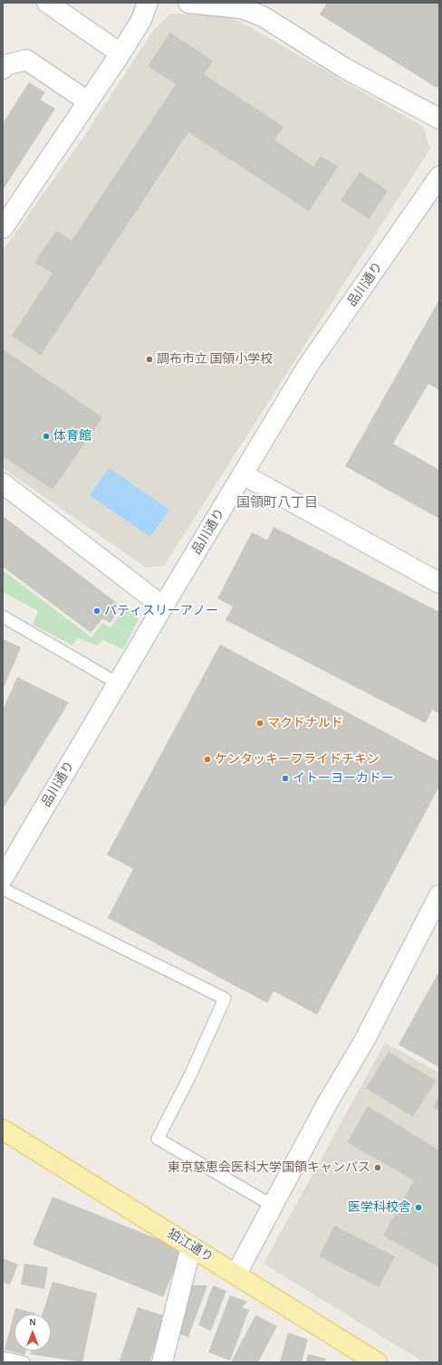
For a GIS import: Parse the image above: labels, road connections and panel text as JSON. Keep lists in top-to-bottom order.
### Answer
{
  "streets": {
    "main road": ["狛江通り"],
    "street": ["品川通り"]
  },
  "districts": ["国領町八丁目"],
  "places": [
    "調布市立 国領小学校",
    "体育館",
    "パティスリーアノー",
    "マクドナルド",
    "ケンタッキーフライドチキン",
    "イトーヨーカドー",
    "東京慈恵会医科大学国領キャンパス",
    "医学科校舎"
  ],
  "north": "top"
}
